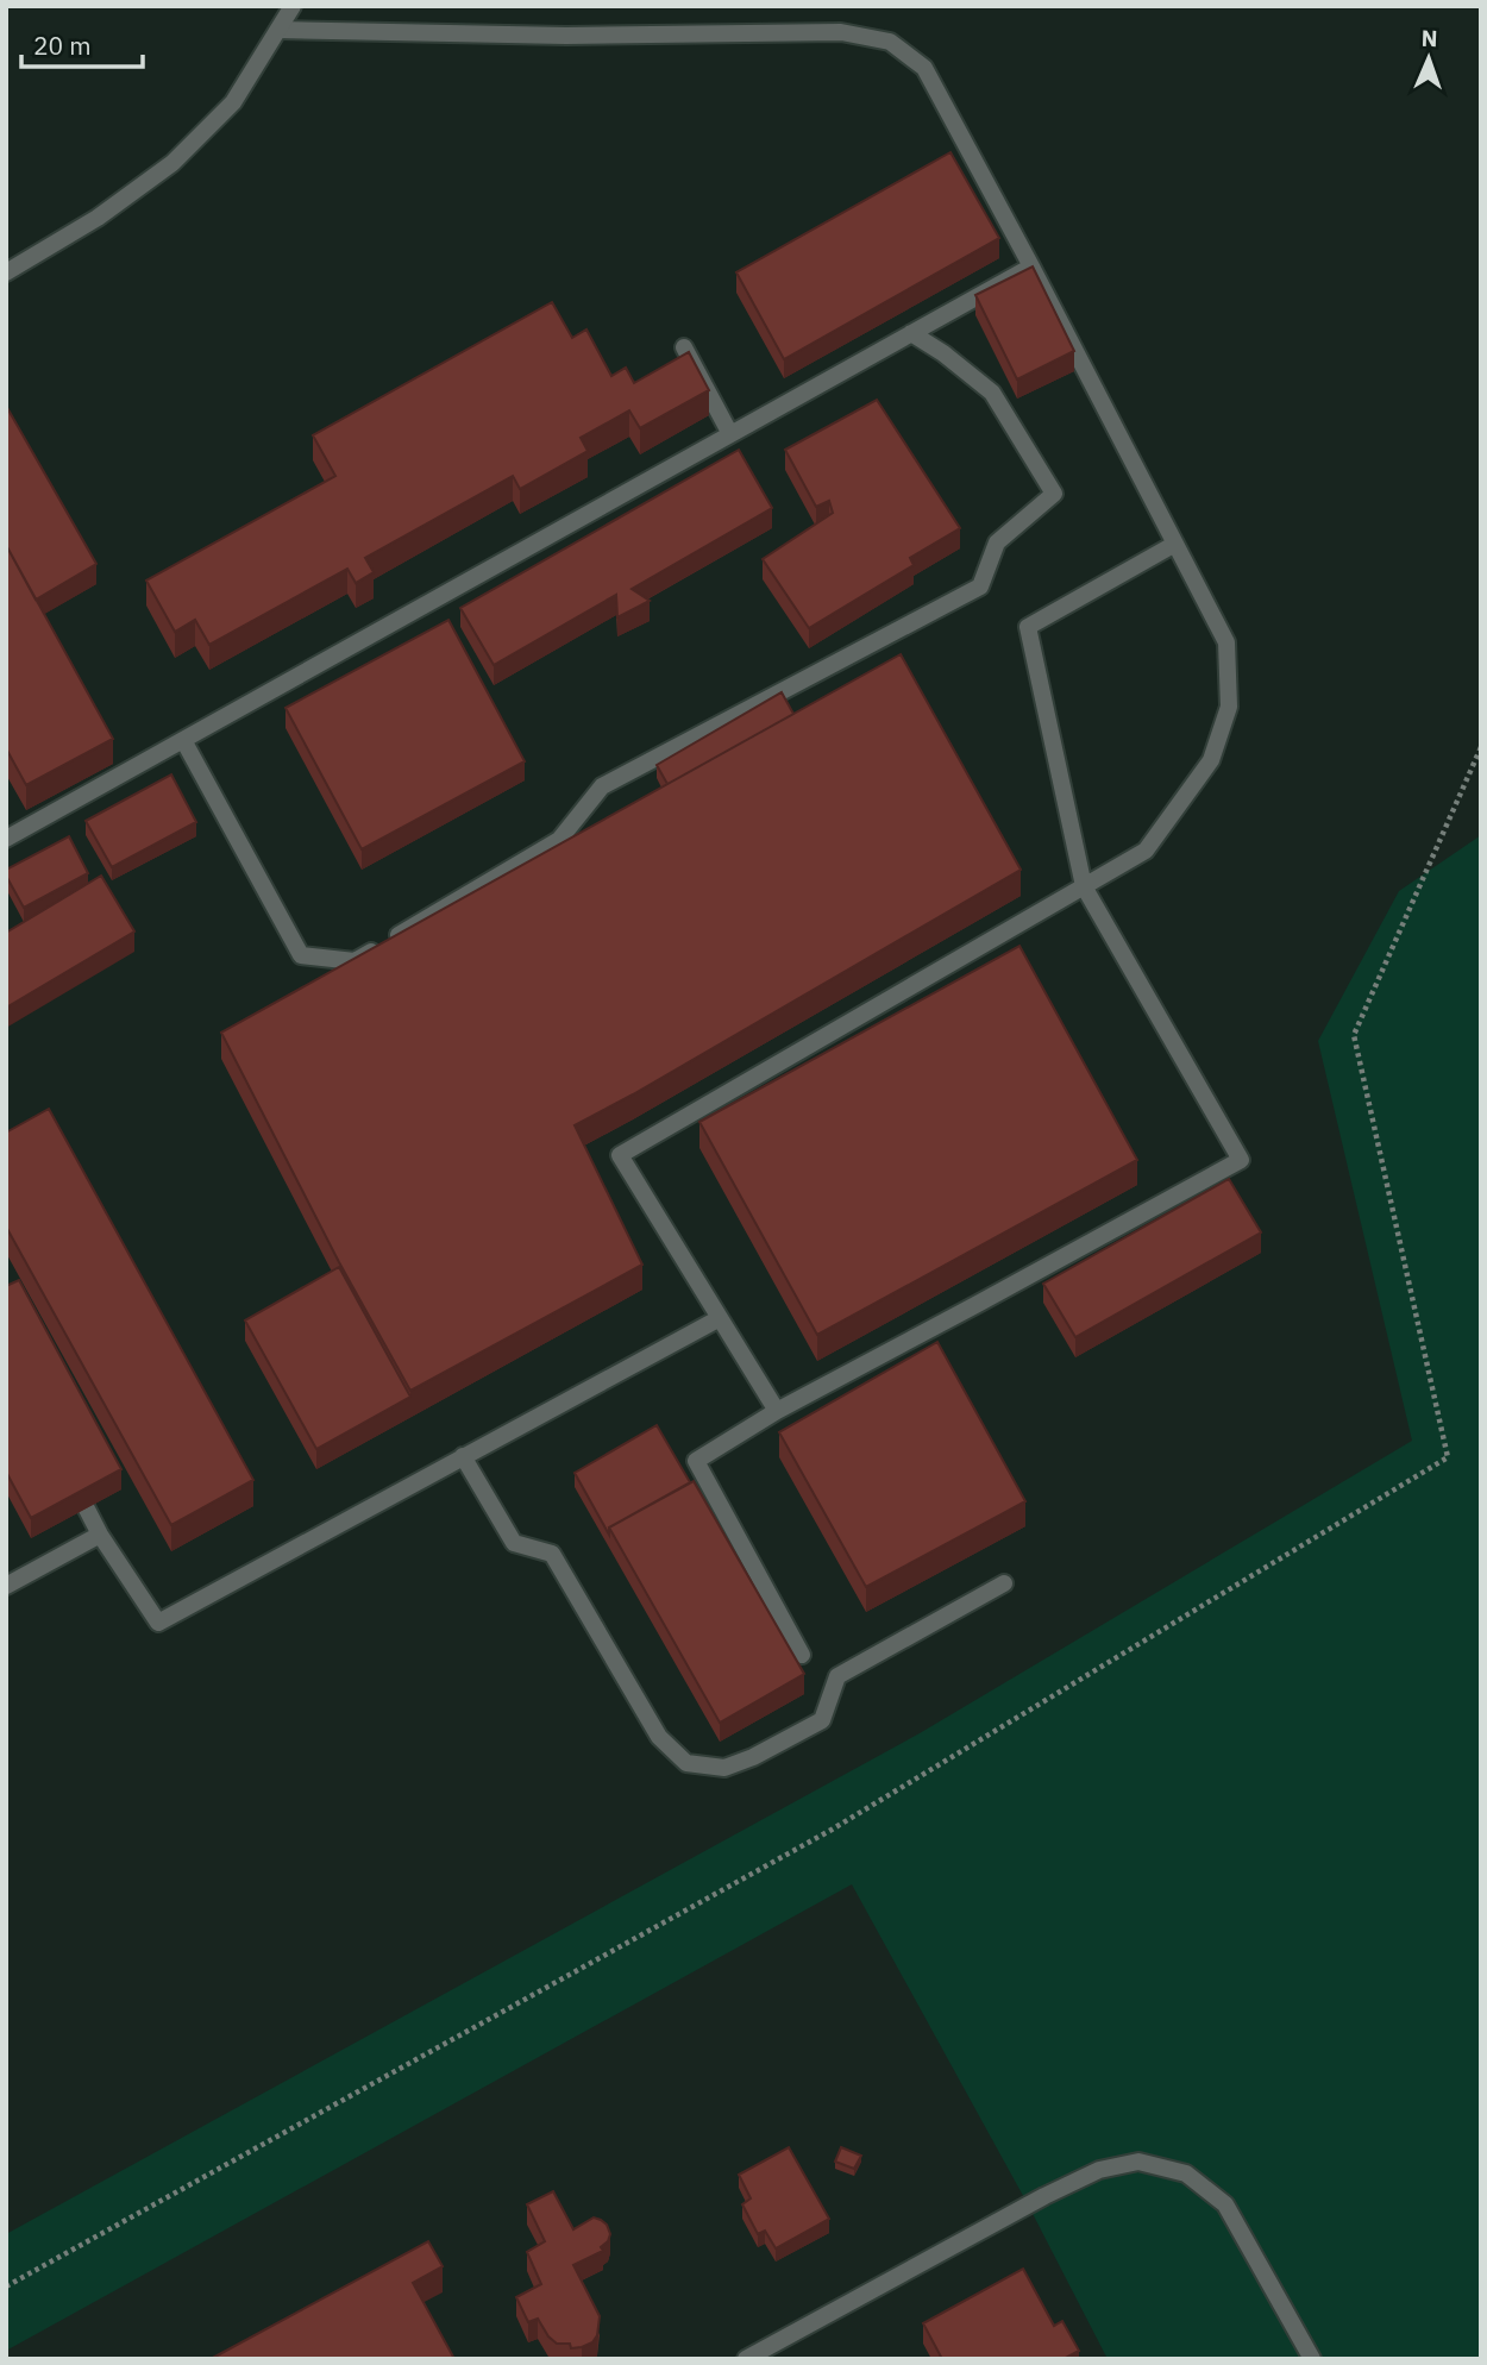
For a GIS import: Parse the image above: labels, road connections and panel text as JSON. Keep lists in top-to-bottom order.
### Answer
{
  "scale_bar": "20 m",
  "north": "top"
}
